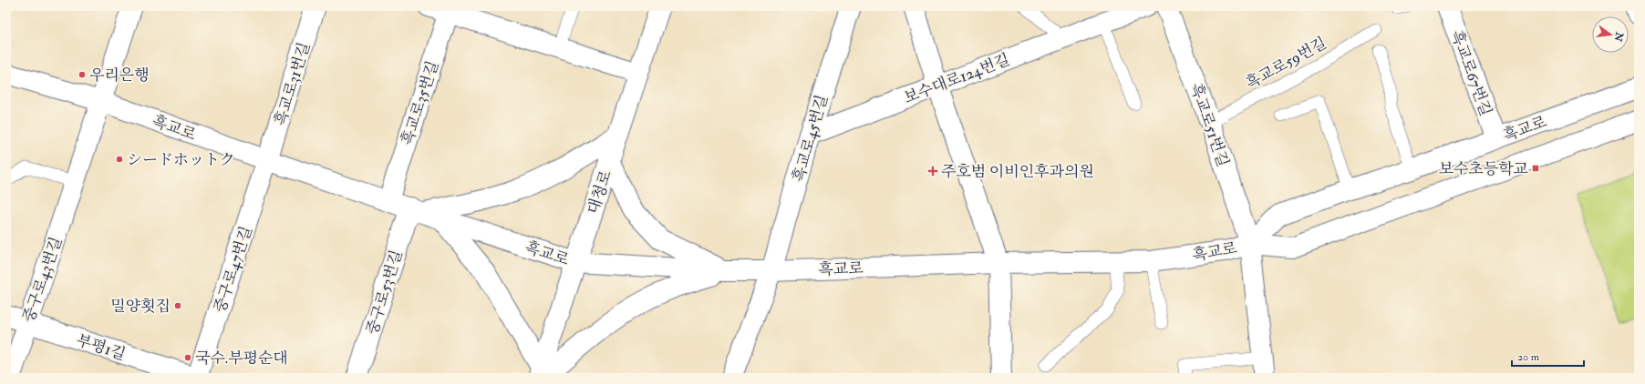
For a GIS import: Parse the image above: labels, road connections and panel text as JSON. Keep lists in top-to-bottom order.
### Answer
{
  "streets": {
    "street": [
      "흑교로67번길",
      "보수대로124번길",
      "흑교로31번길",
      "흑교로35번길",
      "흑교로51번길",
      "흑교로",
      "흑교로45번길",
      "대청로",
      "중구로47번길",
      "중구로43번길",
      "중구로53번길",
      "부평1길"
    ],
    "lane": ["흑교로59번길"]
  },
  "crossings": [
    ["흑교로59번길", "흑교로51번길"],
    ["흑교로67번길", "흑교로"],
    ["보수대로124번길", "흑교로45번길"],
    ["흑교로31번길", "흑교로"],
    ["흑교로31번길", "중구로47번길"],
    ["흑교로35번길", "흑교로"],
    ["흑교로51번길", "흑교로"],
    ["흑교로", "흑교로45번길"],
    ["흑교로", "대청로"],
    ["흑교로", "중구로47번길"],
    ["흑교로", "중구로43번길"],
    ["흑교로", "중구로53번길"],
    ["중구로47번길", "부평1길"],
    ["중구로43번길", "부평1길"]
  ],
  "places": {
    "other": [
      "우리은행",
      "シードホットク",
      "밀양횟집",
      "국수.부평순대"
    ],
    "transit": ["보수초등학교"],
    "health": ["주호범 이비인후과의원"]
  },
  "scale_bar": "20 m",
  "north": "right"
}
